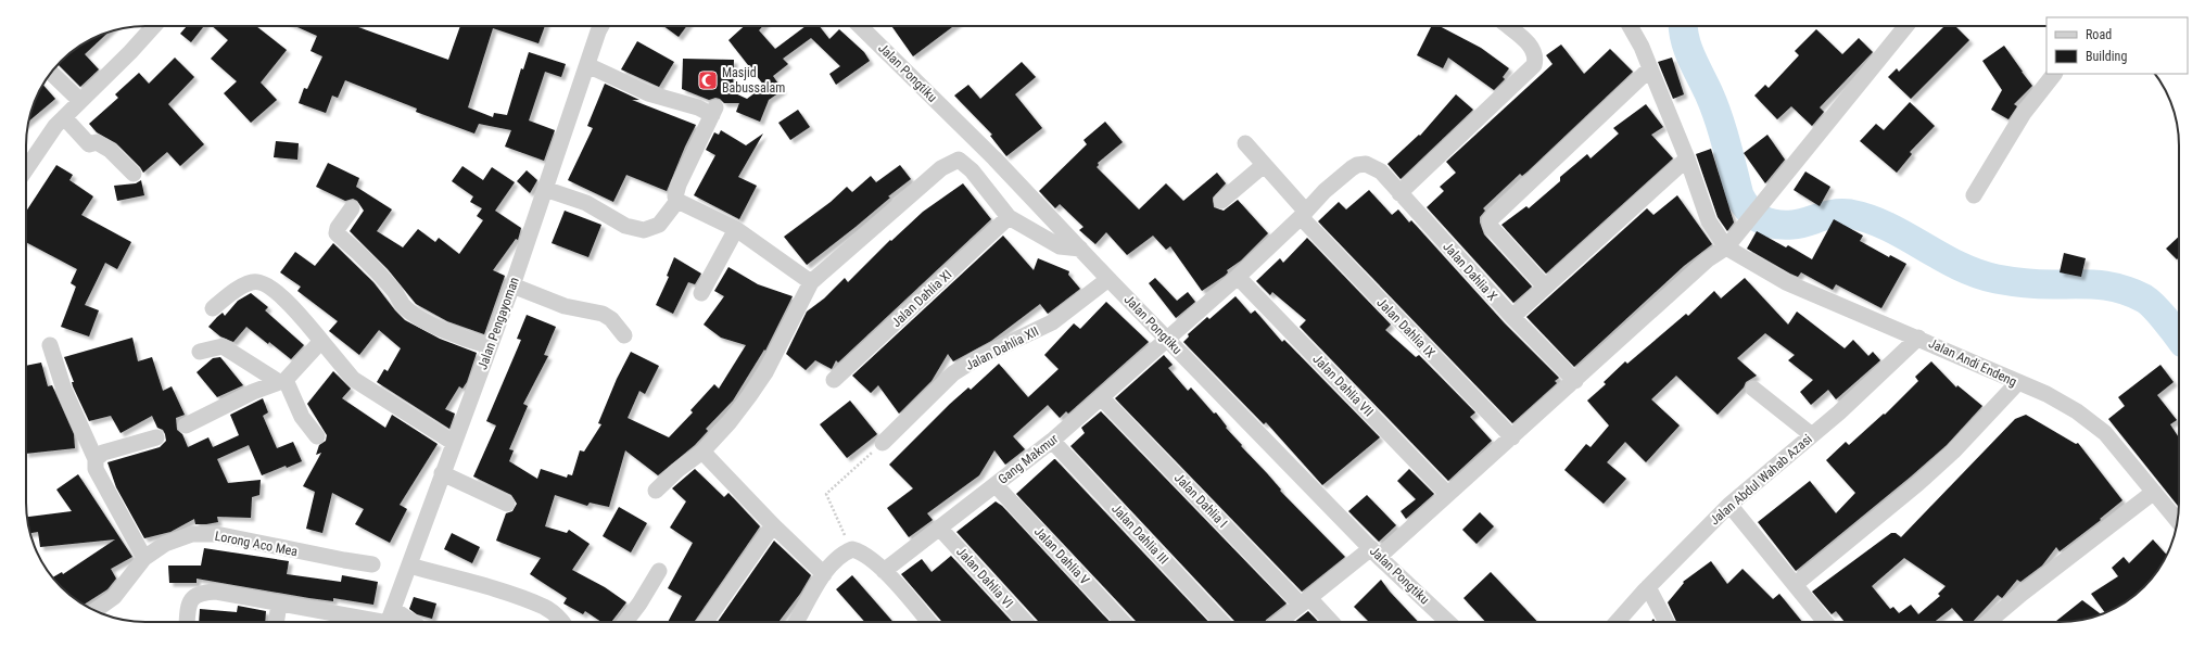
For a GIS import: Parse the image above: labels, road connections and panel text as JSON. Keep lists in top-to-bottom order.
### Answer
{
  "streets": {
    "street": [
      "Jalan Pongtiku",
      "Jalan Dahlia X",
      "Jalan Dahlia XI",
      "Jalan Pengayoman",
      "Jalan Dahlia IX",
      "Jalan Dahlia XII",
      "Jalan Andi Endeng",
      "Jalan Dahlia VII",
      "Gang Makmur",
      "Jalan Abdul Wahab Azasi",
      "Jalan Dahlia I",
      "Jalan Dahlia III",
      "Lorong Aco Mea",
      "Jalan Dahlia V",
      "Jalan Dahlia VI"
    ]
  },
  "crossings": [
    ["Jalan Pongtiku", "Jalan Dahlia XII"],
    ["Jalan Pongtiku", "Gang Makmur"],
    ["Jalan Dahlia X", "Gang Makmur"],
    ["Jalan Dahlia IX", "Gang Makmur"],
    ["Jalan Andi Endeng", "Jalan Abdul Wahab Azasi"],
    ["Jalan Dahlia VII", "Gang Makmur"],
    ["Gang Makmur", "Jalan Dahlia I"],
    ["Gang Makmur", "Jalan Dahlia III"],
    ["Gang Makmur", "Jalan Dahlia V"],
    ["Gang Makmur", "Jalan Dahlia VI"]
  ],
  "places": {
    "mosque": ["Masjid Babussalam"]
  },
  "legend": ["Road", "Building"]
}
